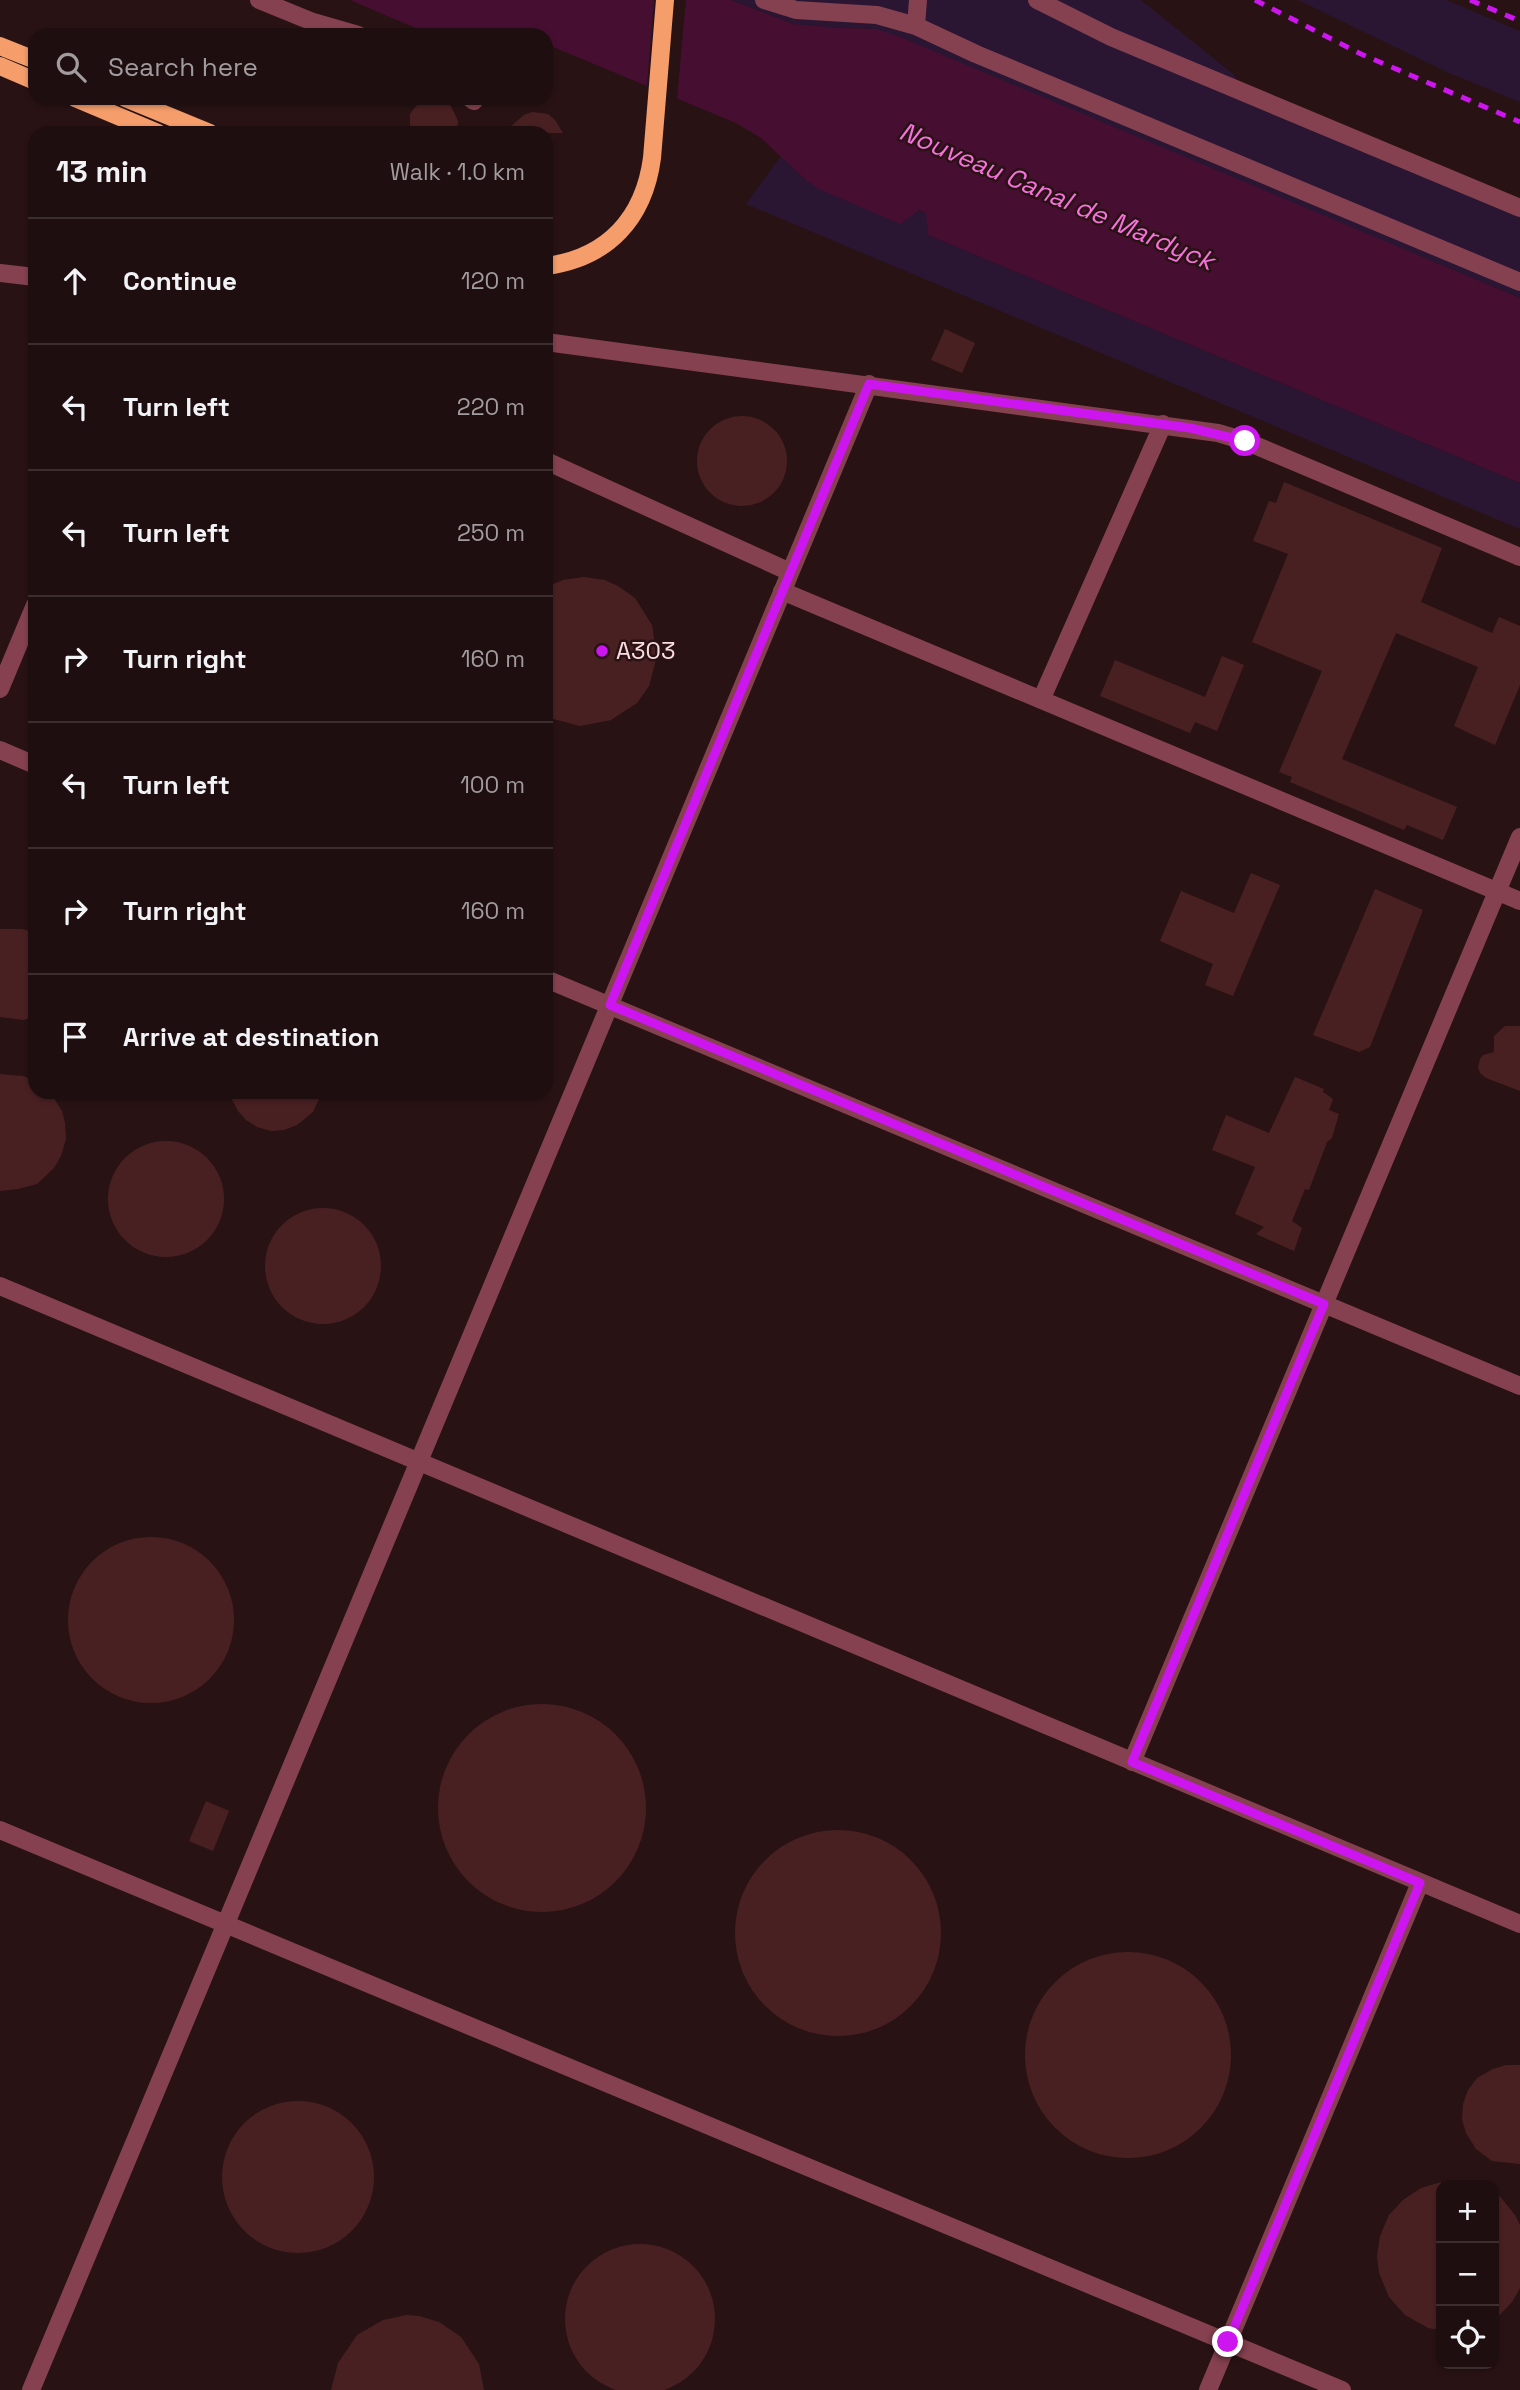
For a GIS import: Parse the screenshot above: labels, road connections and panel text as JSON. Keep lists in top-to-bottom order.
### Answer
{
  "water": ["Nouveau Canal de Mardyck"],
  "places": ["A303"],
  "page": {
    "search": "Search here",
    "heading": ["13 min", "Walk · 1.0 km"],
    "list": [
      ["Continue", "120 m"],
      ["Turn left", "220 m"],
      ["Turn left", "250 m"],
      ["Turn right", "160 m"],
      ["Turn left", "100 m"],
      ["Turn right", "160 m"],
      "Arrive at destination"
    ],
    "map_buttons": ["+", "−"]
  }
}
